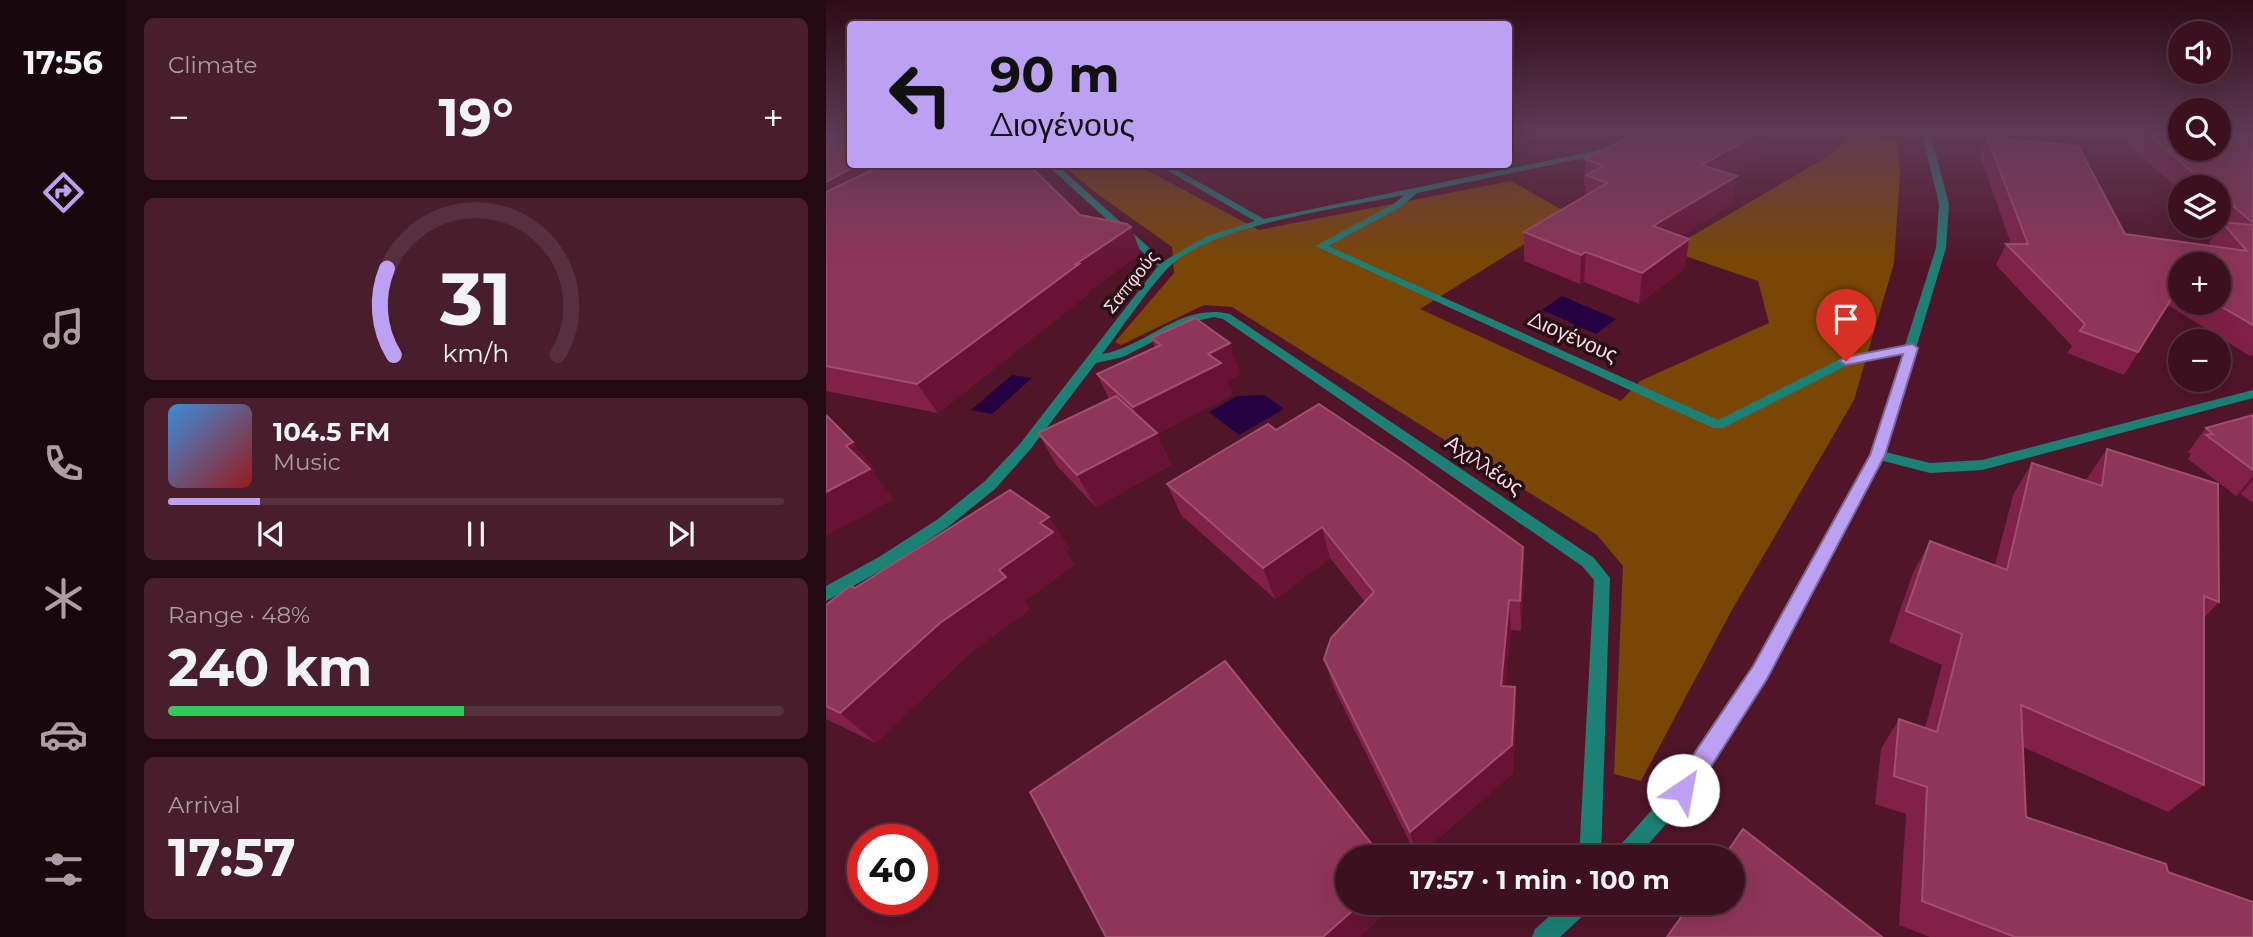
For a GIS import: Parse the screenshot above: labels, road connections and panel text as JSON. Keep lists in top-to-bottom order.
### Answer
{
  "streets": {
    "street": ["Σαπφούς", "Διογένους", "Αχιλλέως"]
  },
  "crossings": [
    ["Σαπφούς", "Διογένους"],
    ["Σαπφούς", "Αχιλλέως"]
  ],
  "page": {
    "tabs": "17:56",
    "tile": [
      "Climate",
      ["Range · 48%", "240 km"],
      ["Arrival", "17:57"]
    ],
    "map_buttons": ["+", "−"],
    "turn": ["90 m", "Διογένους"],
    "heat": ["−", "19°", "+"],
    "song": ["104.5 FM", "Music"],
    "limit": "40",
    "trip": "17:57 · 1 min · 100 m",
    "gauge": ["31", "km/h"]
  }
}
